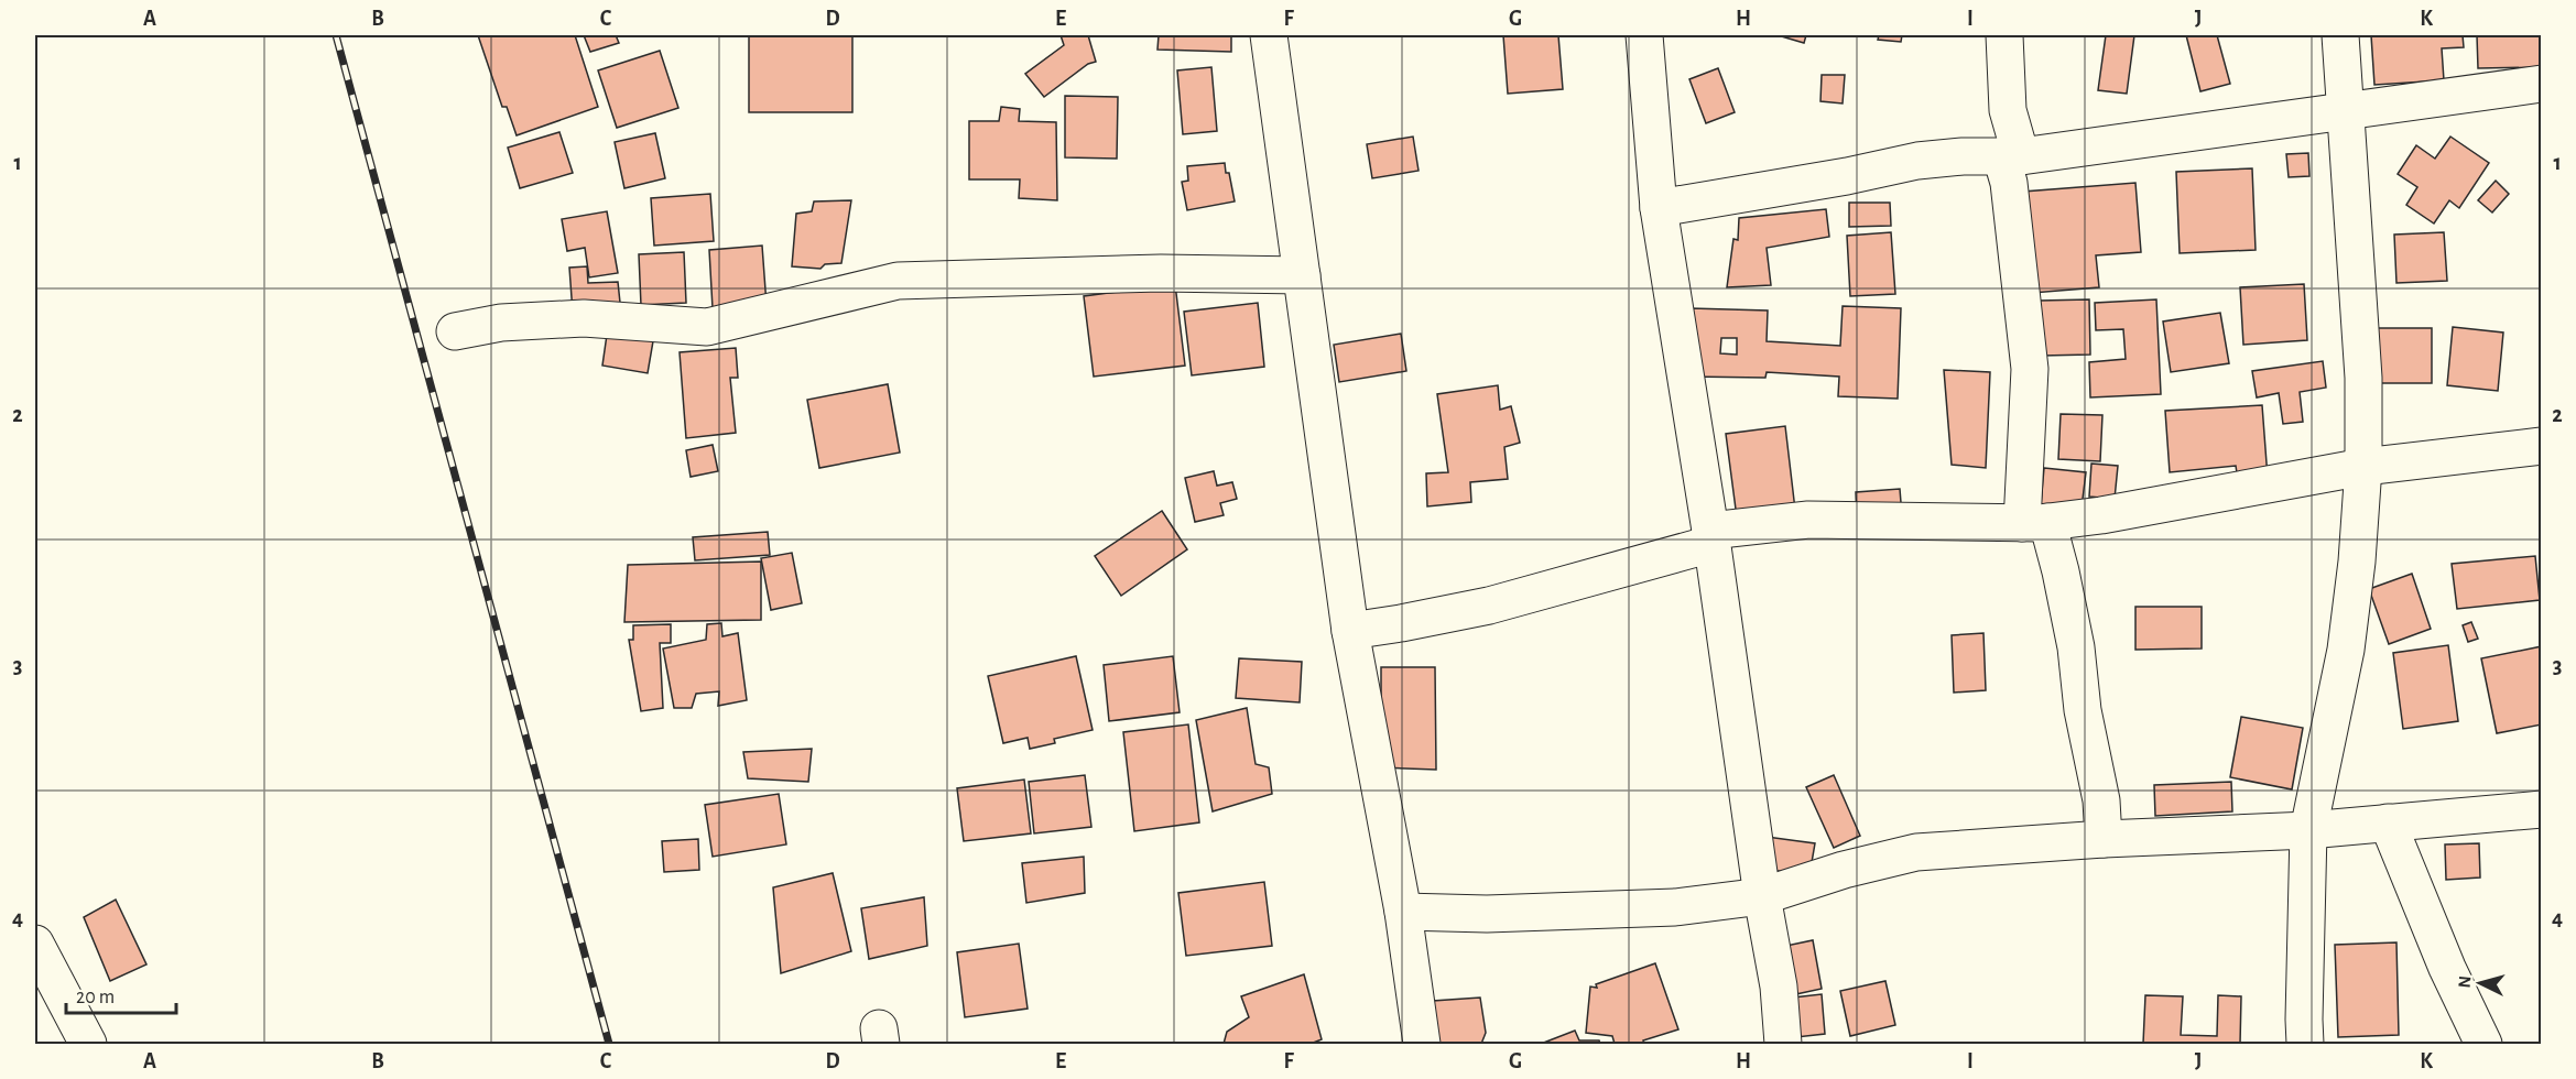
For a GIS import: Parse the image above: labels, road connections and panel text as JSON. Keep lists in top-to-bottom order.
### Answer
{
  "scale_bar": "20 m",
  "north": "left",
  "grid": {
    "columns": [
      "A",
      "B",
      "C",
      "D",
      "E",
      "F",
      "G",
      "H",
      "I",
      "J",
      "K"
    ],
    "rows": [
      "1",
      "2",
      "3",
      "4"
    ]
  }
}
